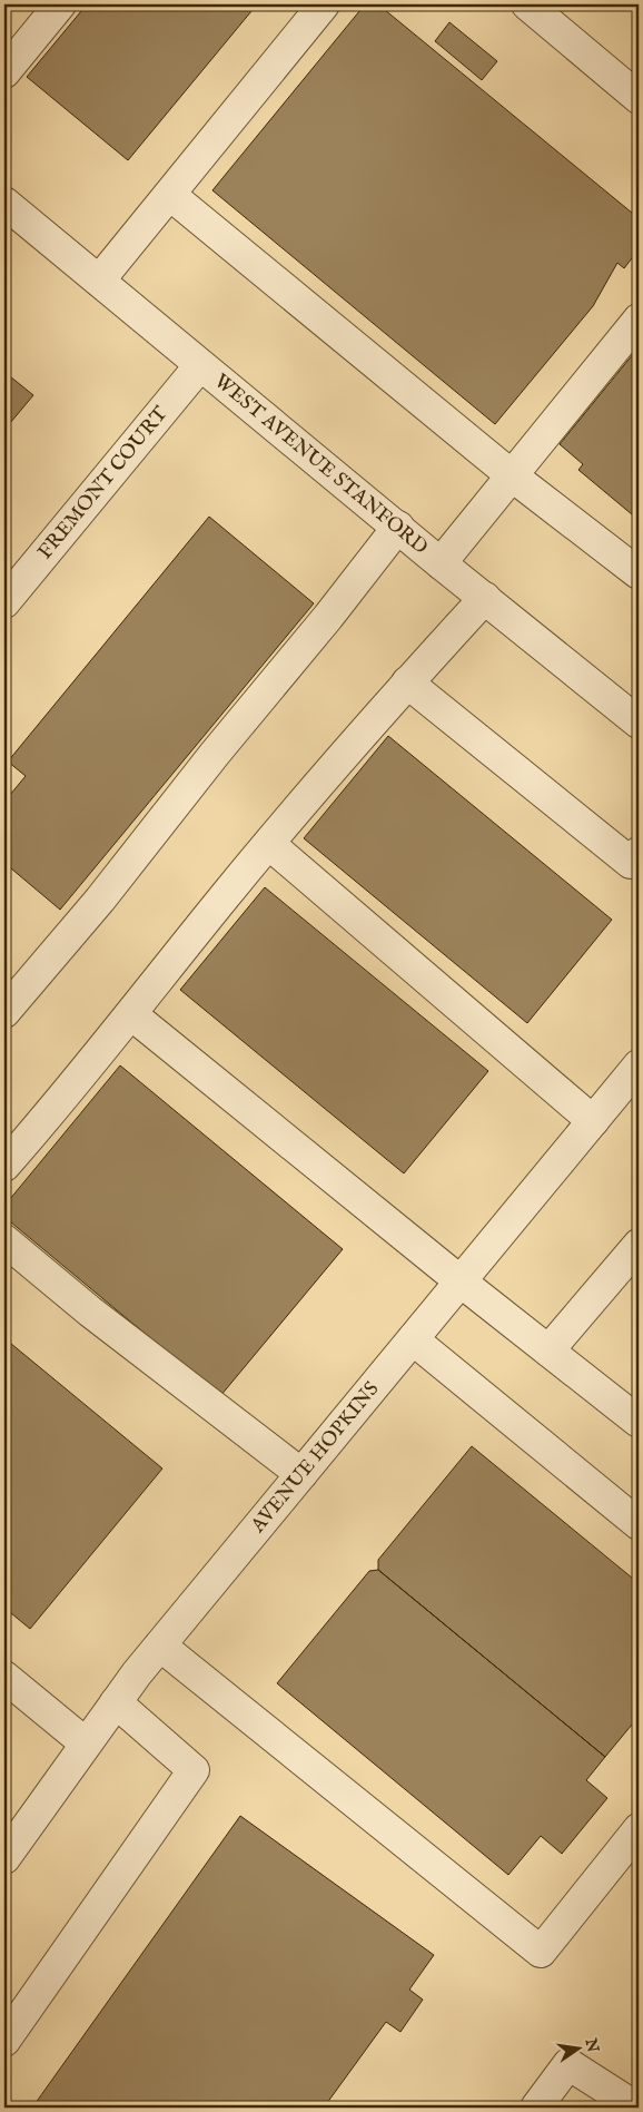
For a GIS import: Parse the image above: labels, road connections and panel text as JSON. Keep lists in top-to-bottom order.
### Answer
{
  "streets": {
    "street": ["WEST AVENUE STANFORD", "FREMONT COURT", "AVENUE HOPKINS"]
  },
  "crossings": [
    ["WEST AVENUE STANFORD", "FREMONT COURT"]
  ],
  "north": "right"
}
